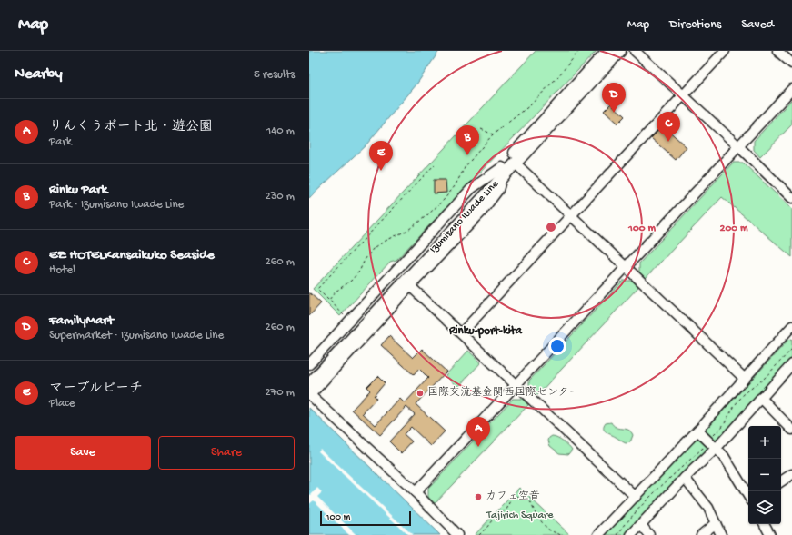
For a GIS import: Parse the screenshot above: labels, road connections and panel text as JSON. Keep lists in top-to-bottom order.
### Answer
{
  "streets": {
    "main road": ["Izumisano Iwade Line"]
  },
  "districts": ["Rinku-port-kita"],
  "parks": ["Tajirich Square"],
  "places": ["国際交流基金関西国際センター", "カフェ空音"],
  "scale_bar": "100 m",
  "page": {
    "header": "Map",
    "nav": ["Map", "Directions", "Saved"],
    "heading": ["Nearby", "5 results"],
    "pins": [
      "D",
      "C",
      "B",
      "E",
      "A"
    ],
    "list": [
      {
        "mark": "A",
        "name": "りんくうポート北・遊公園",
        "note": "Park",
        "value": "140 m"
      },
      {
        "mark": "B",
        "name": "Rinku Park",
        "note": "Park · Izumisano Iwade Line",
        "value": "230 m"
      },
      {
        "mark": "C",
        "name": "EZ HOTELKansaikuko Seaside",
        "note": "Hotel",
        "value": "260 m"
      },
      {
        "mark": "D",
        "name": "FamilyMart",
        "note": "Supermarket · Izumisano Iwade Line",
        "value": "260 m"
      },
      {
        "mark": "E",
        "name": "マーブルビーチ",
        "note": "Place",
        "value": "270 m"
      }
    ],
    "buttons": ["Save", "Share"],
    "map_buttons": ["+", "−"],
    "scale": "100 m"
  },
  "rings": ["100 m", "200 m"]
}
